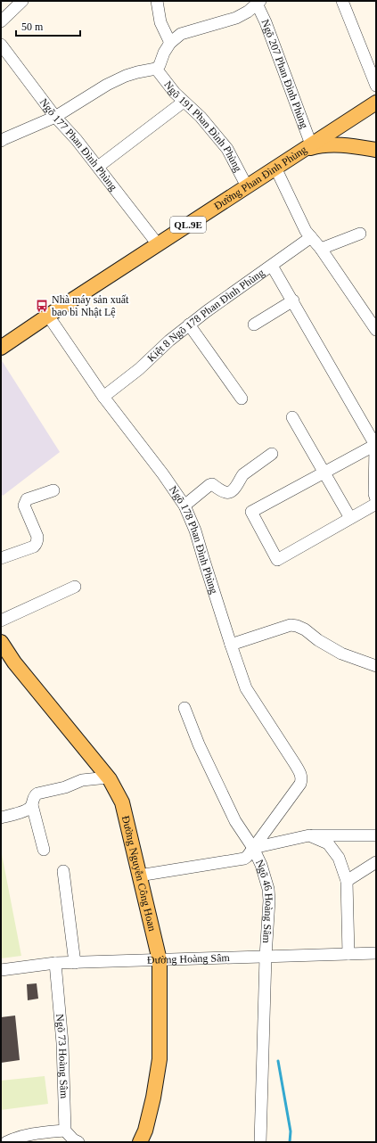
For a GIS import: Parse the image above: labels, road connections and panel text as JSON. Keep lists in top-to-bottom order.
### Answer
{
  "streets": {
    "main road": ["Đường Phan Đình Phùng", "QL.9E", "Đường Nguyễn Công Hoan"],
    "street": [
      "Ngõ 207 Phan Đình Phùng",
      "Ngõ 191 Phan Đình Phùng",
      "Ngõ 177 Phan Đình Phùng",
      "Kiệt 8 Ngõ 178 Phan Đình Phùng",
      "Ngõ 178 Phan Đình Phùng",
      "Ngõ 46 Hoàng Sâm",
      "Đường Hoàng Sâm",
      "Ngõ 73 Hoàng Sâm"
    ]
  },
  "crossings": [
    ["Ngõ 207 Phan Đình Phùng", "Đường Phan Đình Phùng"],
    ["Ngõ 191 Phan Đình Phùng", "Đường Phan Đình Phùng"],
    ["Ngõ 177 Phan Đình Phùng", "Đường Phan Đình Phùng"],
    ["Đường Phan Đình Phùng", "Ngõ 178 Phan Đình Phùng"],
    ["Kiệt 8 Ngõ 178 Phan Đình Phùng", "Ngõ 178 Phan Đình Phùng"],
    ["Ngõ 178 Phan Đình Phùng", "Ngõ 46 Hoàng Sâm"],
    ["Đường Nguyễn Công Hoan", "Đường Hoàng Sâm"],
    ["Ngõ 46 Hoàng Sâm", "Đường Hoàng Sâm"],
    ["Đường Hoàng Sâm", "Ngõ 73 Hoàng Sâm"]
  ],
  "places": {
    "bus stop": ["Nhà máy sản xuất bao bì Nhật Lệ"]
  },
  "scale_bar": "50 m"
}
